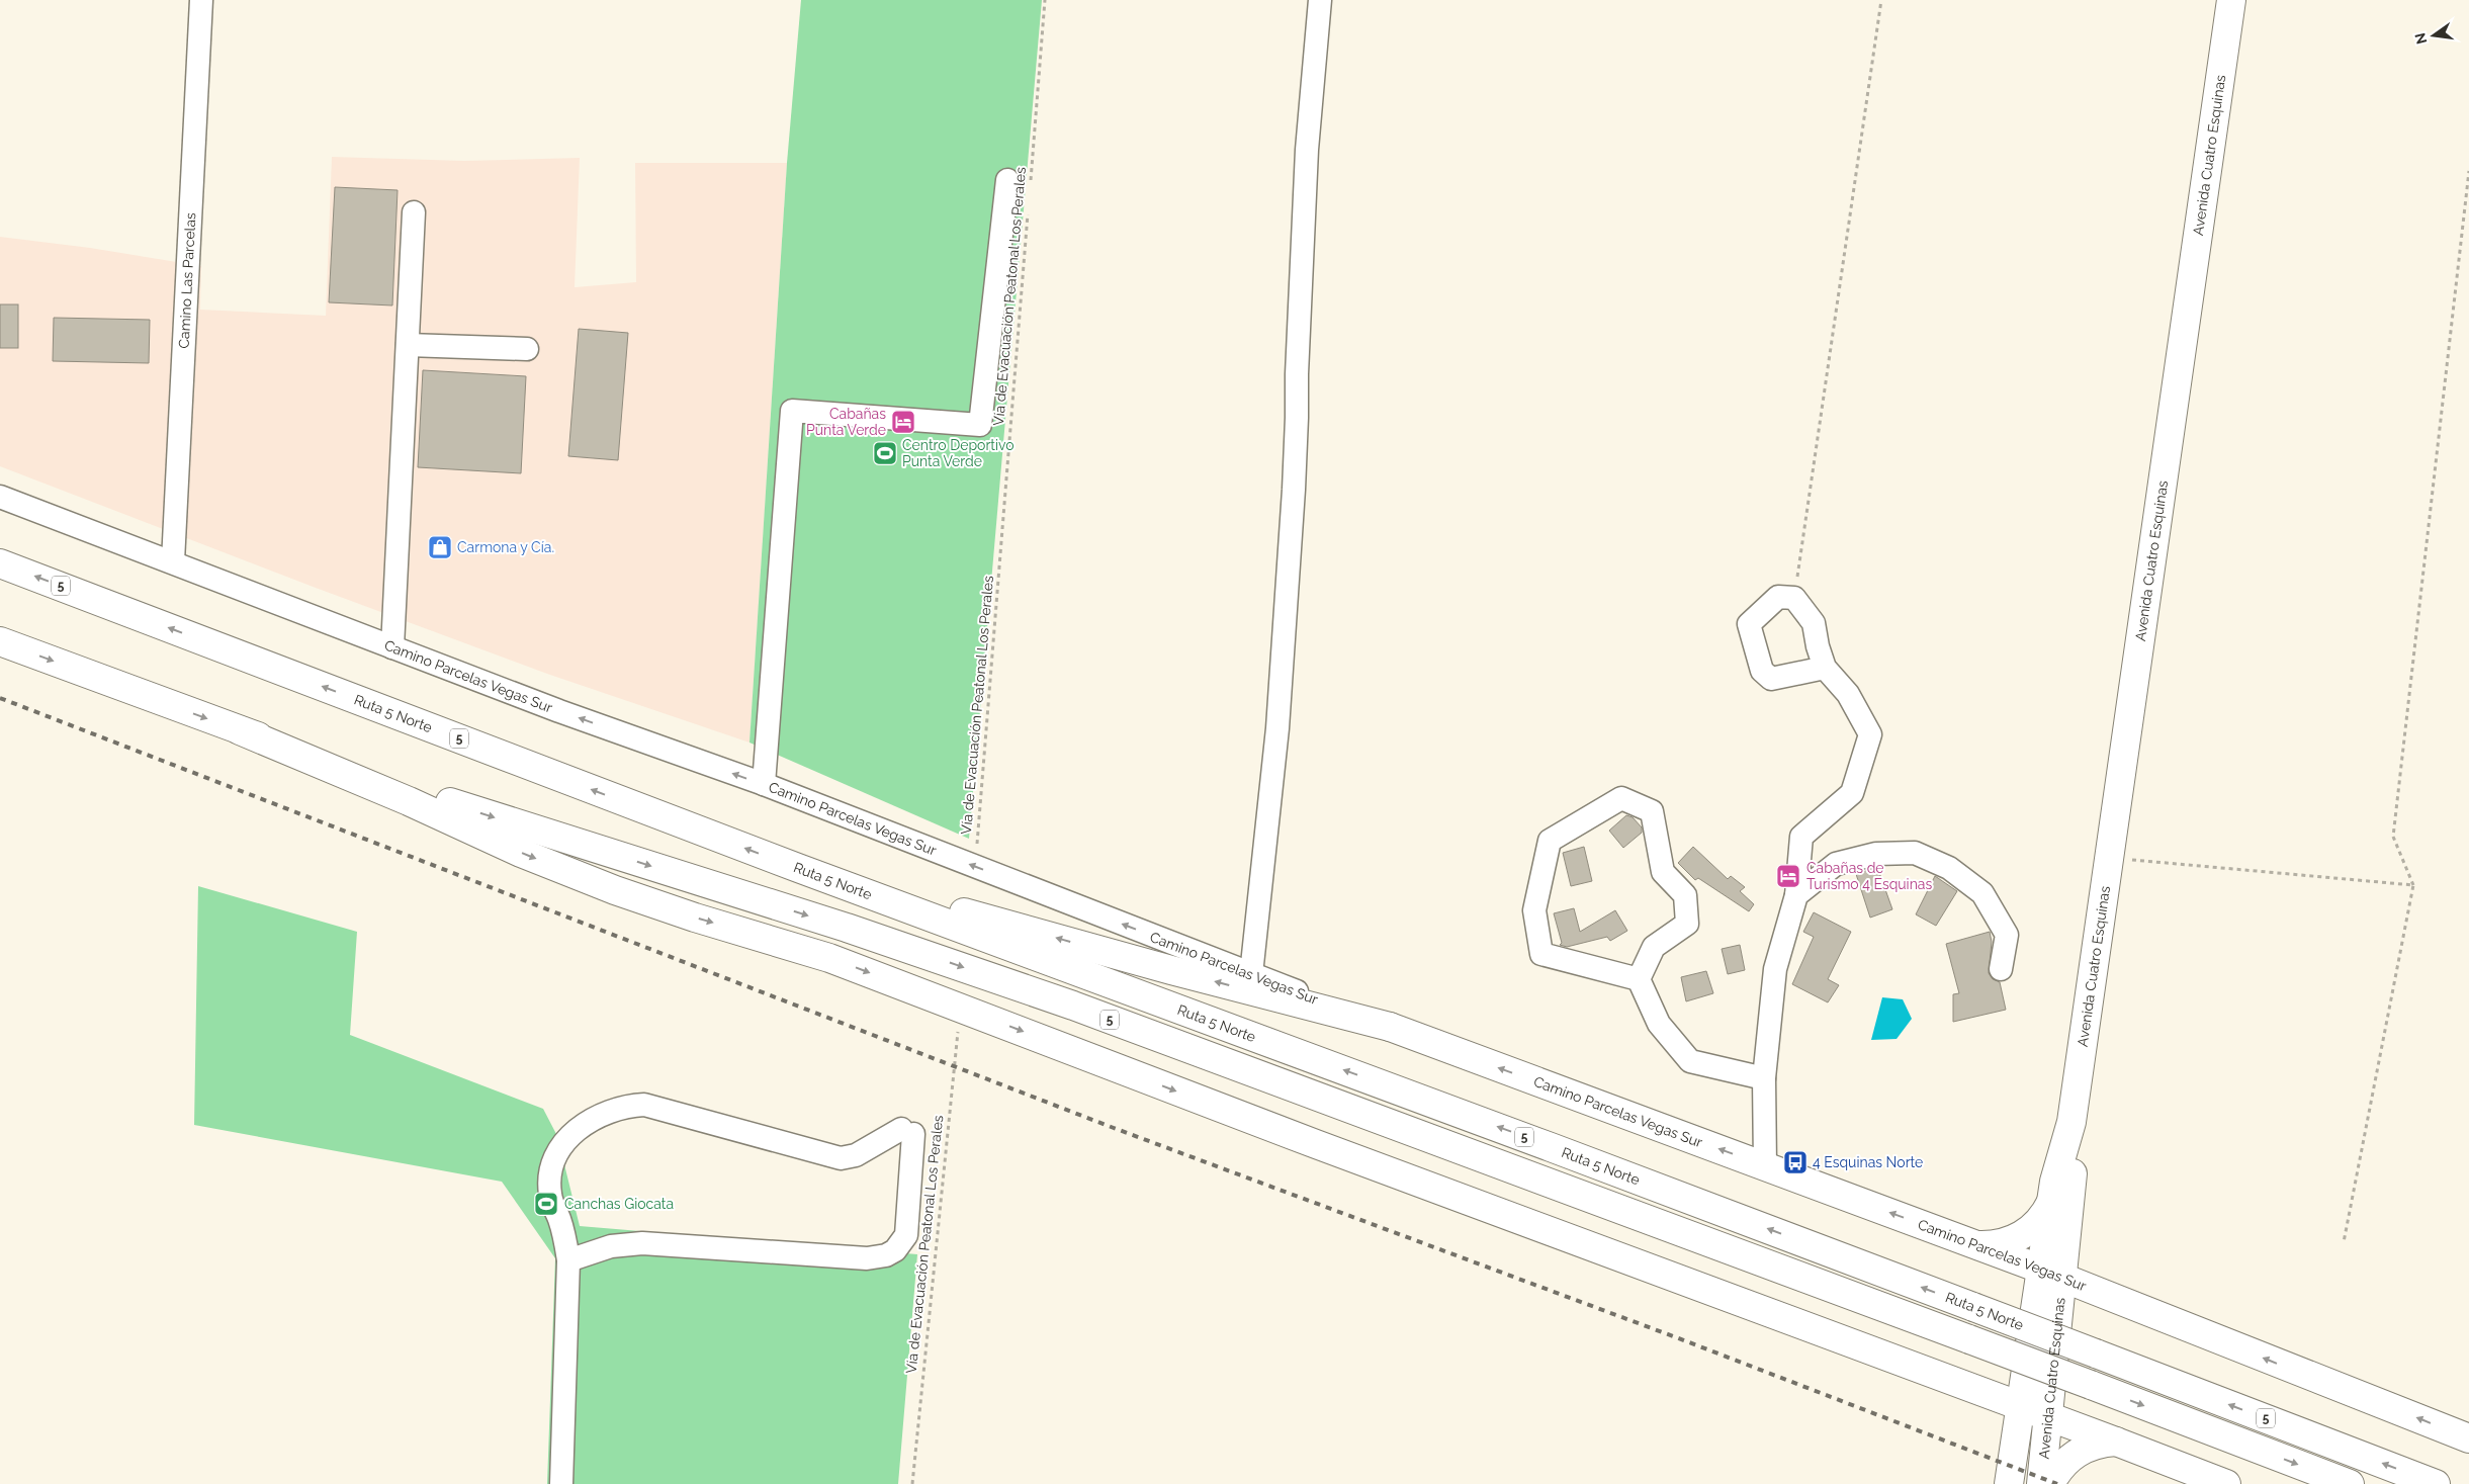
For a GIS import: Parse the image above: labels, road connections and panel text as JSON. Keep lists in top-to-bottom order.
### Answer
{
  "streets": {
    "main road": [
      "Avenida Cuatro Esquinas",
      "5",
      "Camino Parcelas Vegas Sur",
      "Ruta 5 Norte"
    ],
    "street": ["Camino Las Parcelas"],
    "path": ["Vía de Evacuación Peatonal Los Perales"]
  },
  "crossings": [
    ["Avenida Cuatro Esquinas", "Camino Parcelas Vegas Sur"],
    ["Camino Las Parcelas", "Camino Parcelas Vegas Sur"],
    ["Vía de Evacuación Peatonal Los Perales", "Camino Parcelas Vegas Sur"]
  ],
  "one_way": ["Camino Parcelas Vegas Sur"],
  "places": {
    "hotel": ["Cabañas Punta Verde", "Cabañas de Turismo 4 Esquinas"],
    "sports": ["Centro Deportivo Punta Verde", "Canchas Giocata"],
    "shop": ["Carmona y Cía."],
    "bus stop": ["4 Esquinas Norte"]
  },
  "north": "left"
}
